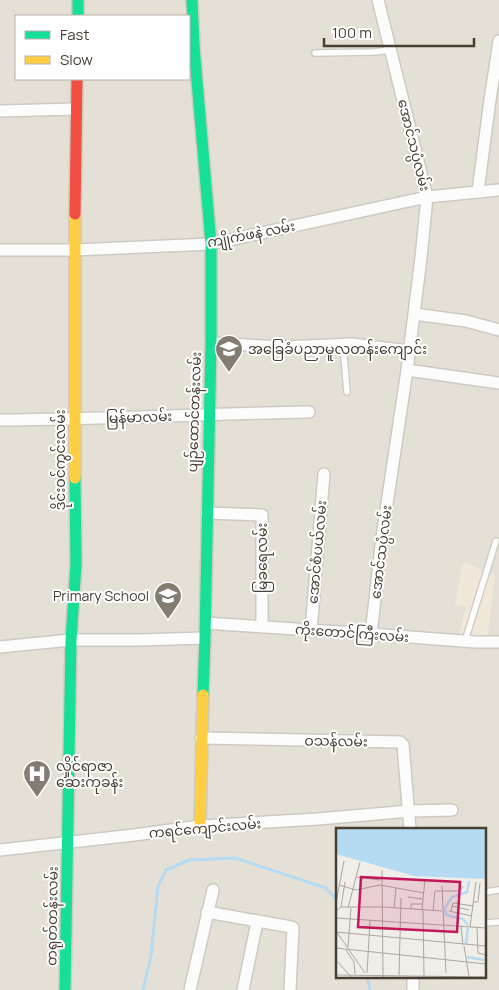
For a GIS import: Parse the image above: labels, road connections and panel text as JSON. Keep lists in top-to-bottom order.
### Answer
{
  "streets": {
    "street": [
      "အောင်သပ္ပံလမ်း",
      "ကျိုက်ဖနဲ လမ်း",
      "ပျဉ်ထောင်တန်းလမ်း",
      "မြန်မာလမ်း",
      "ဒိုင်းဝင်ကွင်းလမ်း",
      "အောင်စံပယ်လမ်း",
      "မြခရေလမ်း",
      "ကိုးတောင်ကြီးလမ်း",
      "ဝသန်လမ်း",
      "ကရင်ကျောင်းလမ်း",
      "တရုတ်တန်းလမ်း"
    ]
  },
  "crossings": [
    ["အောင်သပ္ပံလမ်း", "ကျိုက်ဖနဲ လမ်း"],
    ["အောင်သပ္ပံလမ်း", "ကိုးတောင်ကြီးလမ်း"],
    ["ကျိုက်ဖနဲ လမ်း", "ပျဉ်ထောင်တန်းလမ်း"],
    ["ကျိုက်ဖနဲ လမ်း", "ဒိုင်းဝင်ကွင်းလမ်း"],
    ["ပျဉ်ထောင်တန်းလမ်း", "မြန်မာလမ်း"],
    ["ပျဉ်ထောင်တန်းလမ်း", "မြခရေလမ်း"],
    ["ပျဉ်ထောင်တန်းလမ်း", "ကိုးတောင်ကြီးလမ်း"],
    ["ပျဉ်ထောင်တန်းလမ်း", "ဝသန်လမ်း"],
    ["ပျဉ်ထောင်တန်းလမ်း", "ကရင်ကျောင်းလမ်း"],
    ["မြန်မာလမ်း", "ဒိုင်းဝင်ကွင်းလမ်း"],
    ["ဒိုင်းဝင်ကွင်းလမ်း", "ကရင်ကျောင်းလမ်း"],
    ["ဒိုင်းဝင်ကွင်းလမ်း", "တရုတ်တန်းလမ်း"],
    ["အောင်စံပယ်လမ်း", "ကိုးတောင်ကြီးလမ်း"],
    ["မြခရေလမ်း", "ကိုးတောင်ကြီးလမ်း"],
    ["ဝသန်လမ်း", "ကရင်ကျောင်းလမ်း"],
    ["ကရင်ကျောင်းလမ်း", "တရုတ်တန်းလမ်း"]
  ],
  "places": {
    "school or university": ["အခြေခံပညာမူလတန်းကျောင်း", "Primary School"],
    "hospital": ["လှိုင်ရာဇာ ဆေးကုခန်း"]
  },
  "legend": ["Fast", "Slow"],
  "scale_bar": "100 m"
}
